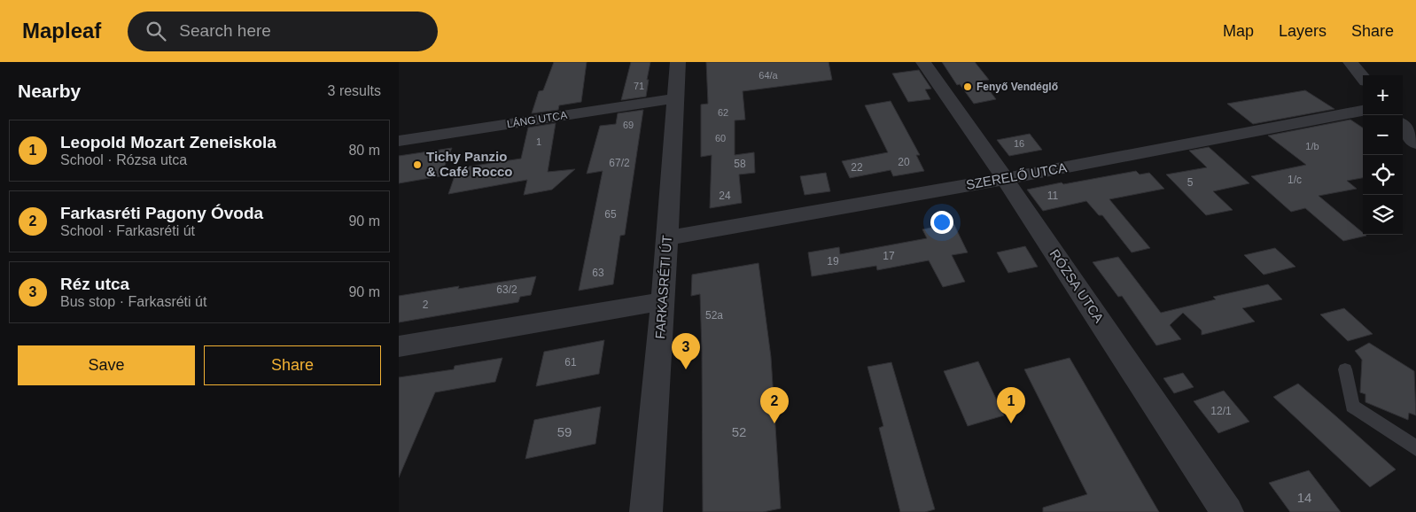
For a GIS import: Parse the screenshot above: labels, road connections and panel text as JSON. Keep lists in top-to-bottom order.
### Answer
{
  "streets": {
    "street": [
      "LÁNG UTCA",
      "SZERELŐ UTCA",
      "RÓZSA UTCA",
      "FARKASRÉTI ÚT"
    ]
  },
  "crossings": [
    ["LÁNG UTCA", "FARKASRÉTI ÚT"],
    ["SZERELŐ UTCA", "RÓZSA UTCA"],
    ["SZERELŐ UTCA", "FARKASRÉTI ÚT"]
  ],
  "places": ["Fenyő Vendéglő", "Tichy Panzio & Café Rocco"],
  "house_numbers": [
    "64/a",
    "71",
    "62",
    "69",
    "60",
    "1",
    "16",
    "1/b",
    "20",
    "67/2",
    "58",
    "22",
    "1/c",
    "5",
    "24",
    "11",
    "65",
    "17",
    "19",
    "63",
    "63/2",
    "2",
    "52a",
    "61",
    "12/1",
    "59",
    "52",
    "14"
  ],
  "page": {
    "header": "Mapleaf",
    "search": "Search here",
    "nav": ["Map", "Layers", "Share"],
    "heading": ["Nearby", "3 results"],
    "map_buttons": ["+", "−"],
    "list": [
      {
        "mark": "1",
        "name": "Leopold Mozart Zeneiskola",
        "note": "School · Rózsa utca",
        "value": "80 m"
      },
      {
        "mark": "2",
        "name": "Farkasréti Pagony Óvoda",
        "note": "School · Farkasréti út",
        "value": "90 m"
      },
      {
        "mark": "3",
        "name": "Réz utca",
        "note": "Bus stop · Farkasréti út",
        "value": "90 m"
      }
    ],
    "buttons": ["Save", "Share"],
    "pins": ["3", "1", "2"]
  }
}
